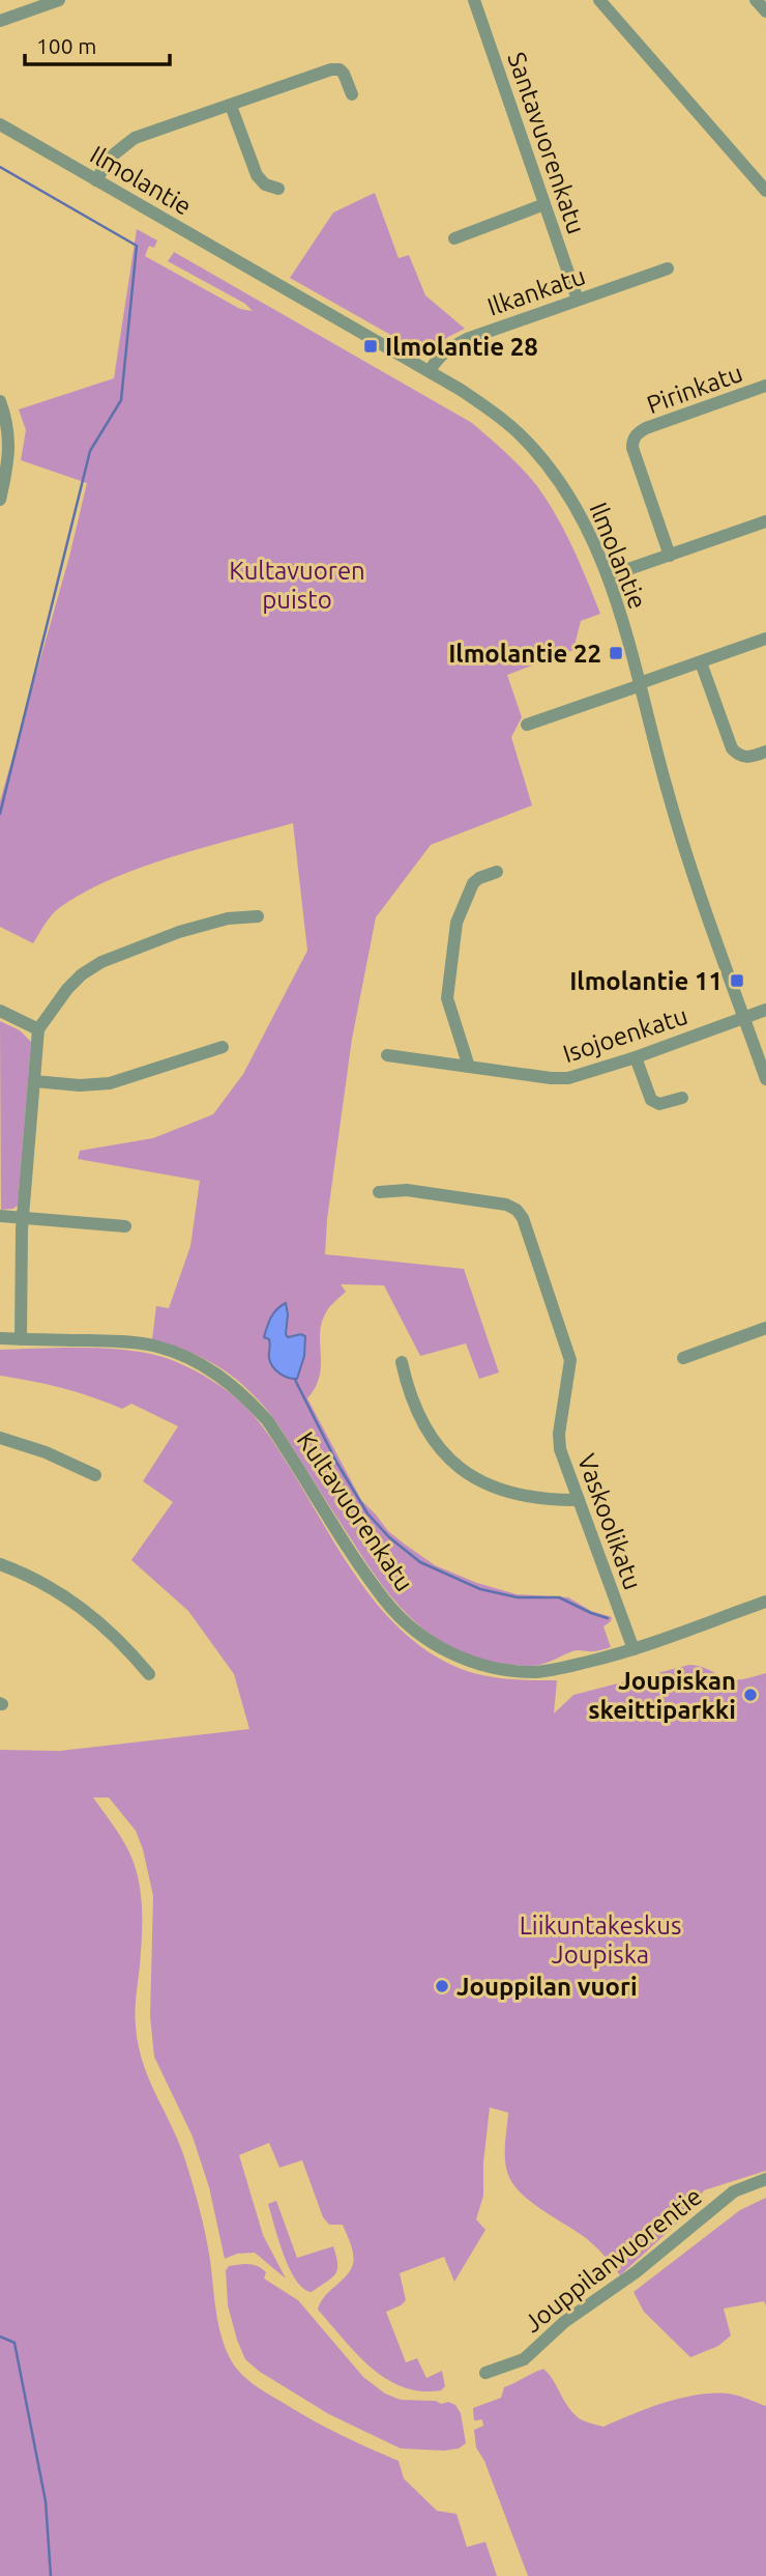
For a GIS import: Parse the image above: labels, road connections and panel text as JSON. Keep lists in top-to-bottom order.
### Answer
{
  "streets": {
    "street": [
      "Santavuorenkatu",
      "Ilmolantie",
      "Ilkankatu",
      "Pirinkatu",
      "Isojoenkatu",
      "Kultavuorenkatu",
      "Vaskoolikatu",
      "Jouppilanvuorentie"
    ]
  },
  "crossings": [
    ["Santavuorenkatu", "Ilkankatu"],
    ["Ilmolantie", "Ilkankatu"],
    ["Ilmolantie", "Isojoenkatu"],
    ["Kultavuorenkatu", "Vaskoolikatu"]
  ],
  "parks": ["Kultavuoren puisto", "Liikuntakeskus Joupiska"],
  "places": {
    "transit": ["Ilmolantie 28", "Ilmolantie 22", "Ilmolantie 11"],
    "other": ["Joupiskan skeittiparkki", "Jouppilan vuori"]
  },
  "scale_bar": "100 m"
}
